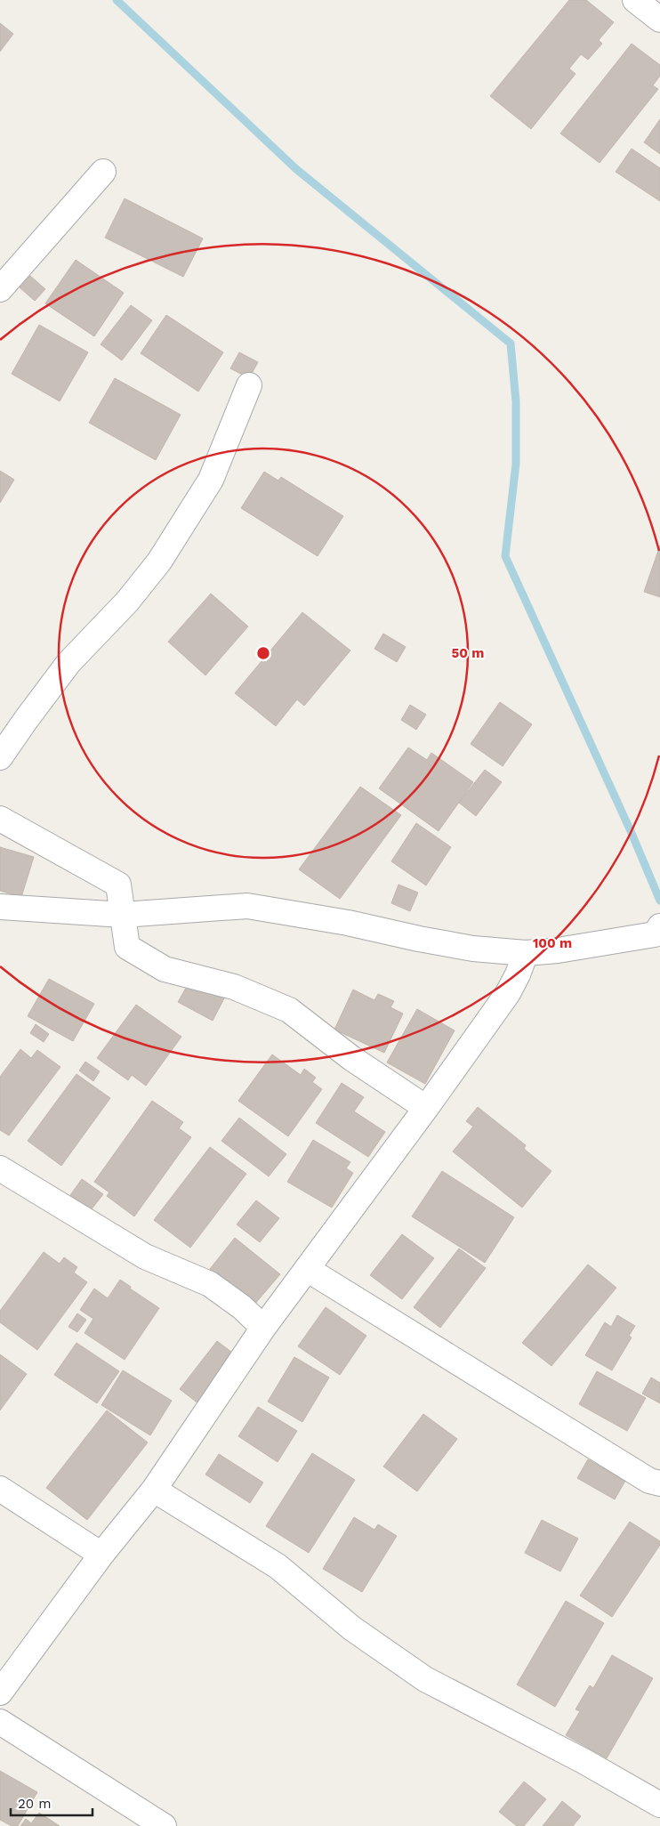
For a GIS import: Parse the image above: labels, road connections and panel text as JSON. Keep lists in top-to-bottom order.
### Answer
{
  "scale_bar": "20 m",
  "rings": ["50 m", "100 m"]
}
